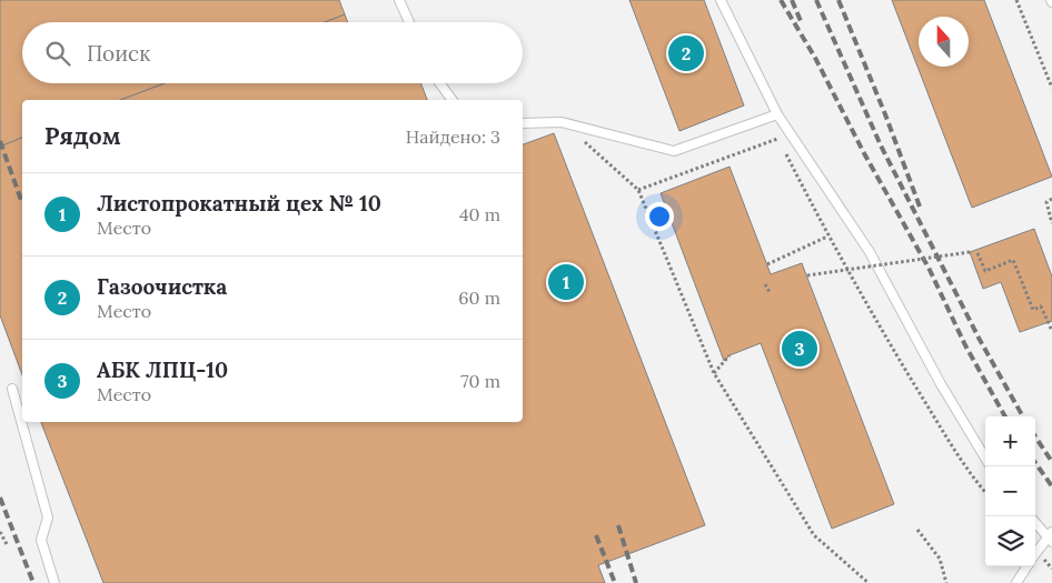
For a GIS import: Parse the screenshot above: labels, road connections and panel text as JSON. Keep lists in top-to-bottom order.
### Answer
{
  "north": "top",
  "page": {
    "search": "Поиск",
    "pins": ["2", "1", "3"],
    "heading": ["Рядом", "Найдено: 3"],
    "list": [
      {
        "mark": "1",
        "name": "Листопрокатный цех № 10",
        "note": "Место",
        "value": "40 m"
      },
      {
        "mark": "2",
        "name": "Газоочистка",
        "note": "Место",
        "value": "60 m"
      },
      {
        "mark": "3",
        "name": "АБК ЛПЦ-10",
        "note": "Место",
        "value": "70 m"
      }
    ],
    "map_buttons": ["+", "−"]
  }
}
